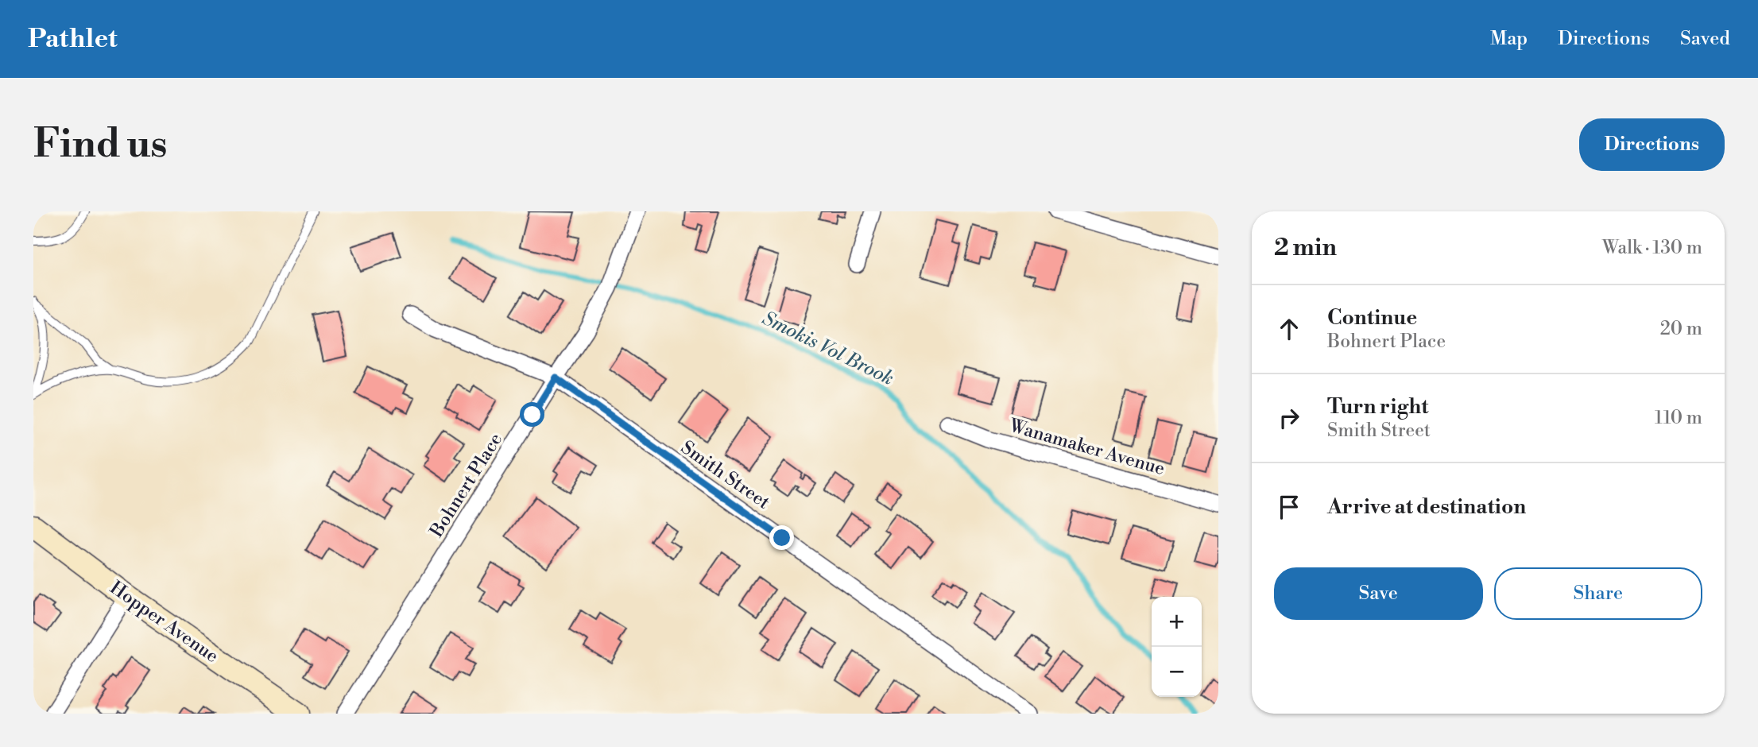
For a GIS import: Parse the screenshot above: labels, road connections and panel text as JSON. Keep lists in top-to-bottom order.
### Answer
{
  "streets": {
    "street": [
      "Wanamaker Avenue",
      "Smith Street",
      "Bohnert Place",
      "Hopper Avenue"
    ]
  },
  "crossings": [
    ["Smith Street", "Bohnert Place"]
  ],
  "water": ["Smokis Vol Brook"],
  "page": {
    "header": "Pathlet",
    "nav": ["Map", "Directions", "Saved"],
    "buttons": [
      "Directions",
      ["Save", "Share"]
    ],
    "title": "Find us",
    "heading": ["2 min", "Walk · 130 m"],
    "list": [
      ["Continue", "Bohnert Place", "20 m"],
      ["Turn right", "Smith Street", "110 m"],
      "Arrive at destination"
    ],
    "map_buttons": ["+", "−"]
  }
}
